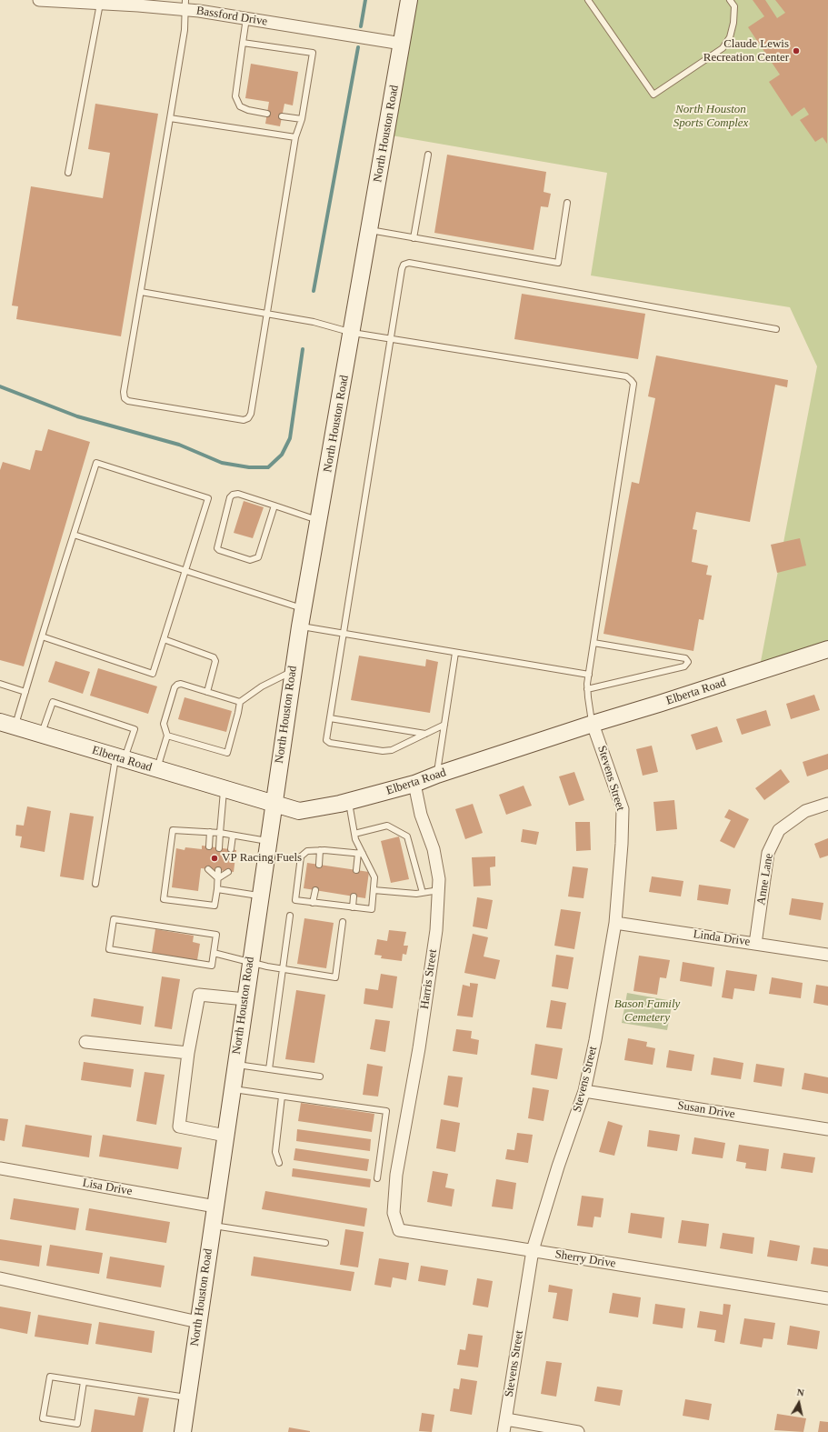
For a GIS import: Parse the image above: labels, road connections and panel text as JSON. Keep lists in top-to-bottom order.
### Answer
{
  "streets": {
    "street": [
      "Bassford Drive",
      "North Houston Road",
      "Elberta Road",
      "Stevens Street",
      "Anne Lane",
      "Linda Drive",
      "Harris Street",
      "Susan Drive",
      "Lisa Drive",
      "Sherry Drive"
    ]
  },
  "crossings": [
    ["Bassford Drive", "North Houston Road"],
    ["North Houston Road", "Elberta Road"],
    ["North Houston Road", "Lisa Drive"],
    ["Elberta Road", "Stevens Street"],
    ["Elberta Road", "Harris Street"],
    ["Stevens Street", "Linda Drive"],
    ["Stevens Street", "Susan Drive"],
    ["Stevens Street", "Sherry Drive"],
    ["Anne Lane", "Linda Drive"],
    ["Harris Street", "Sherry Drive"]
  ],
  "parks": ["North Houston Sports Complex", "Bason Family Cemetery"],
  "places": ["Claude Lewis Recreation Center", "VP Racing Fuels"],
  "north": "top"
}
